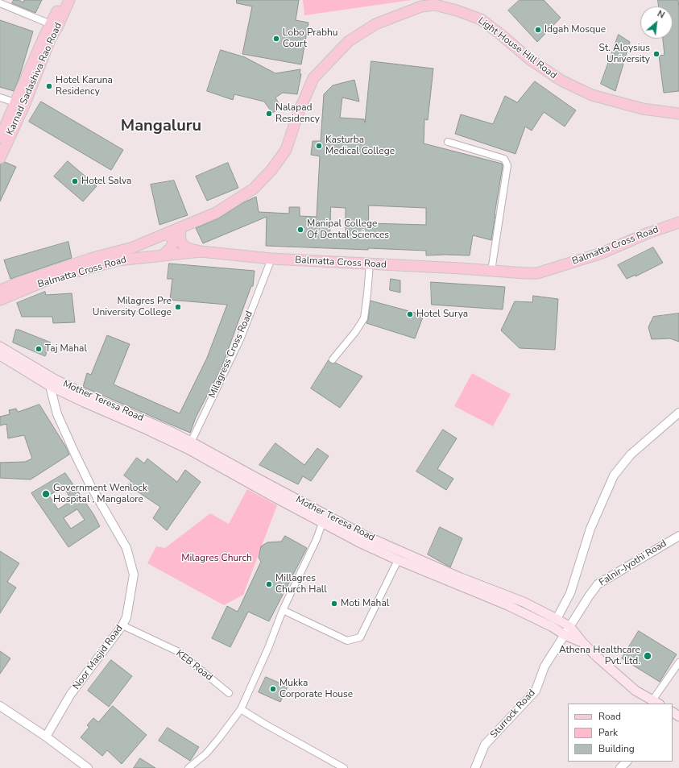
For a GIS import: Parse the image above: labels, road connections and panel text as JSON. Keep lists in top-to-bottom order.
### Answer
{
  "streets": {
    "main road": [
      "Light House Hill Road",
      "Karnad Sadashiva Rao Road",
      "Balmatta Cross Road",
      "Mother Teresa Road"
    ],
    "street": [
      "Milagress Cross Road",
      "Falnir-Jyothi Road",
      "Noor Masjid Road",
      "KEB Road",
      "Sturrock Road"
    ]
  },
  "crossings": [
    ["Balmatta Cross Road", "Milagress Cross Road"],
    ["Milagress Cross Road", "Mother Teresa Road"],
    ["Mother Teresa Road", "Falnir-Jyothi Road"],
    ["Mother Teresa Road", "Noor Masjid Road"],
    ["Mother Teresa Road", "Sturrock Road"],
    ["Falnir-Jyothi Road", "Sturrock Road"],
    ["Noor Masjid Road", "KEB Road"]
  ],
  "districts": ["Mangaluru"],
  "parks": ["Milagres Church"],
  "places": [
    "Idgah Mosque",
    "Lobo Prabhu Court",
    "St. Aloysius University",
    "Hotel Karuna Residency",
    "Nalapad Residency",
    "Kasturba Medical College",
    "Hotel Salva",
    "Manipal College Of Dental Sciences",
    "Milagres Pre University College",
    "Hotel Surya",
    "Taj Mahal",
    "Government Wenlock Hospital , Mangalore",
    "Millagres Church Hall",
    "Moti Mahal",
    "Athena Healthcare Pvt. Ltd.",
    "Mukka Corporate House"
  ],
  "legend": ["Road", "Park", "Building"],
  "north": "top right"
}
